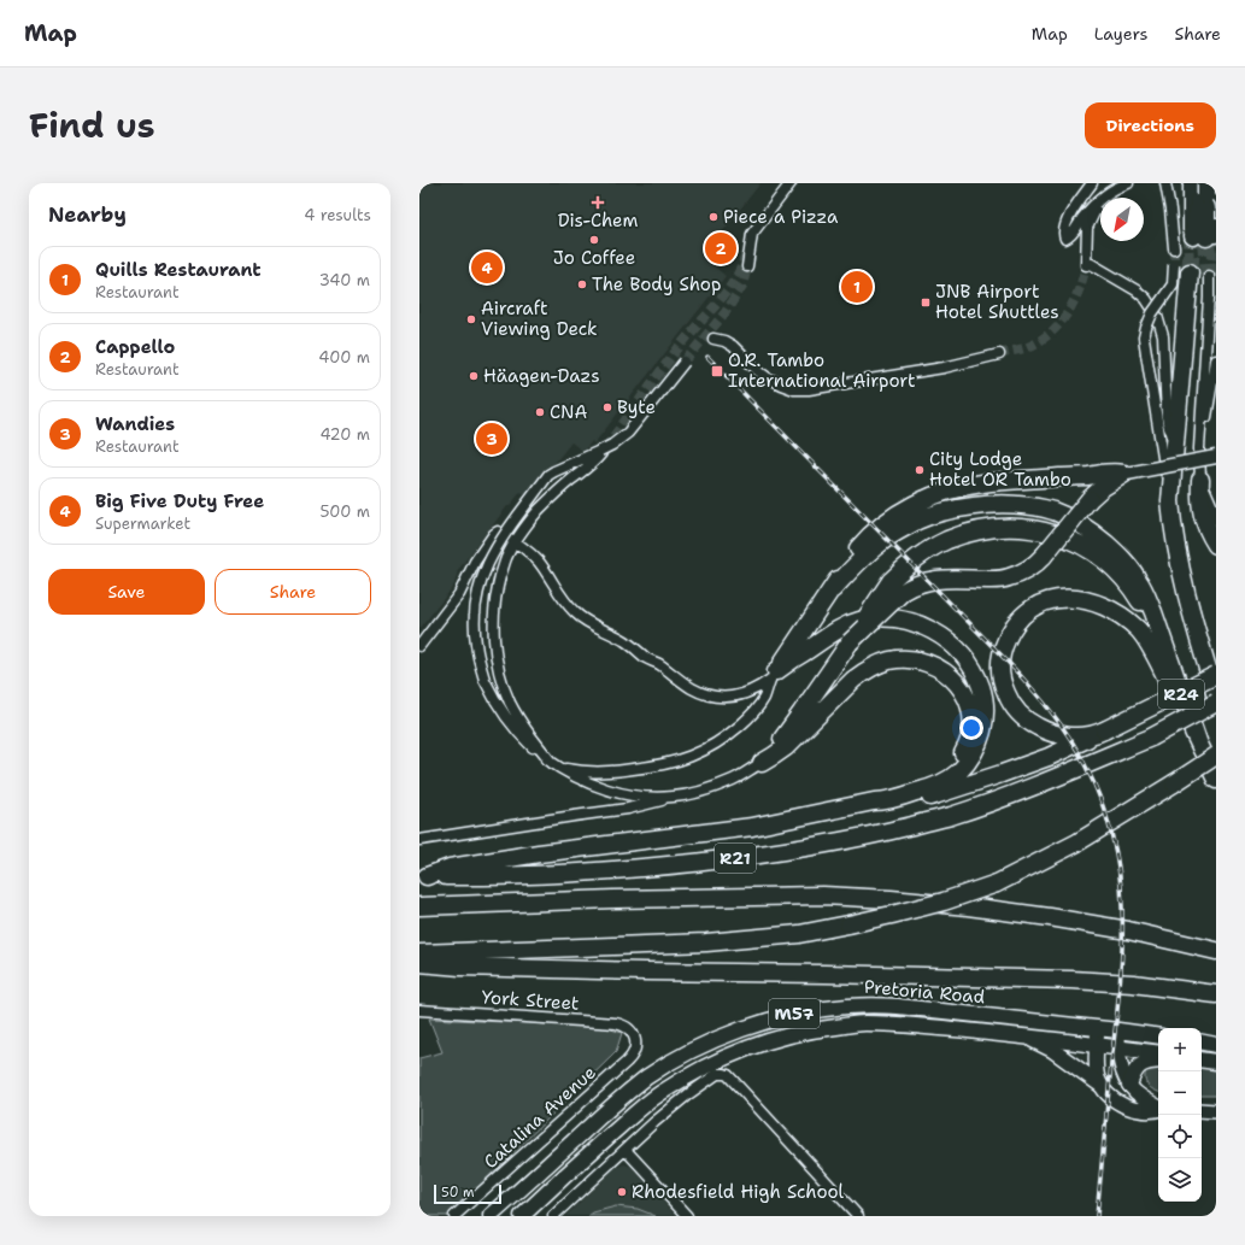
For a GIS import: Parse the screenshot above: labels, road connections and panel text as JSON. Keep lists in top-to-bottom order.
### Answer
{
  "streets": {
    "highway": ["R24", "R21"],
    "main road": ["Pretoria Road", "M57"],
    "street": ["York Street", "Catalina Avenue"]
  },
  "crossings": [
    ["York Street", "Catalina Avenue"]
  ],
  "places": {
    "health": ["Dis-Chem"],
    "other": [
      "Piece a Pizza",
      "Jo Coffee",
      "The Body Shop",
      "Aircraft Viewing Deck",
      "Häagen-Dazs",
      "Byte",
      "CNA",
      "City Lodge Hotel OR Tambo",
      "Rhodesfield High School"
    ],
    "transit": ["JNB Airport Hotel Shuttles", "O.R. Tambo International Airport"]
  },
  "scale_bar": "50 m",
  "north": "bottom left",
  "page": {
    "header": "Map",
    "nav": ["Map", "Layers", "Share"],
    "title": "Find us",
    "buttons": [
      "Directions",
      ["Save", "Share"]
    ],
    "heading": ["Nearby", "4 results"],
    "pins": [
      "2",
      "4",
      "1",
      "3"
    ],
    "list": [
      {
        "mark": "1",
        "name": "Quills Restaurant",
        "note": "Restaurant",
        "value": "340 m"
      },
      {
        "mark": "2",
        "name": "Cappello",
        "note": "Restaurant",
        "value": "400 m"
      },
      {
        "mark": "3",
        "name": "Wandies",
        "note": "Restaurant",
        "value": "420 m"
      },
      {
        "mark": "4",
        "name": "Big Five Duty Free",
        "note": "Supermarket",
        "value": "500 m"
      }
    ],
    "map_buttons": ["+", "−"],
    "scale": "50 m"
  }
}
